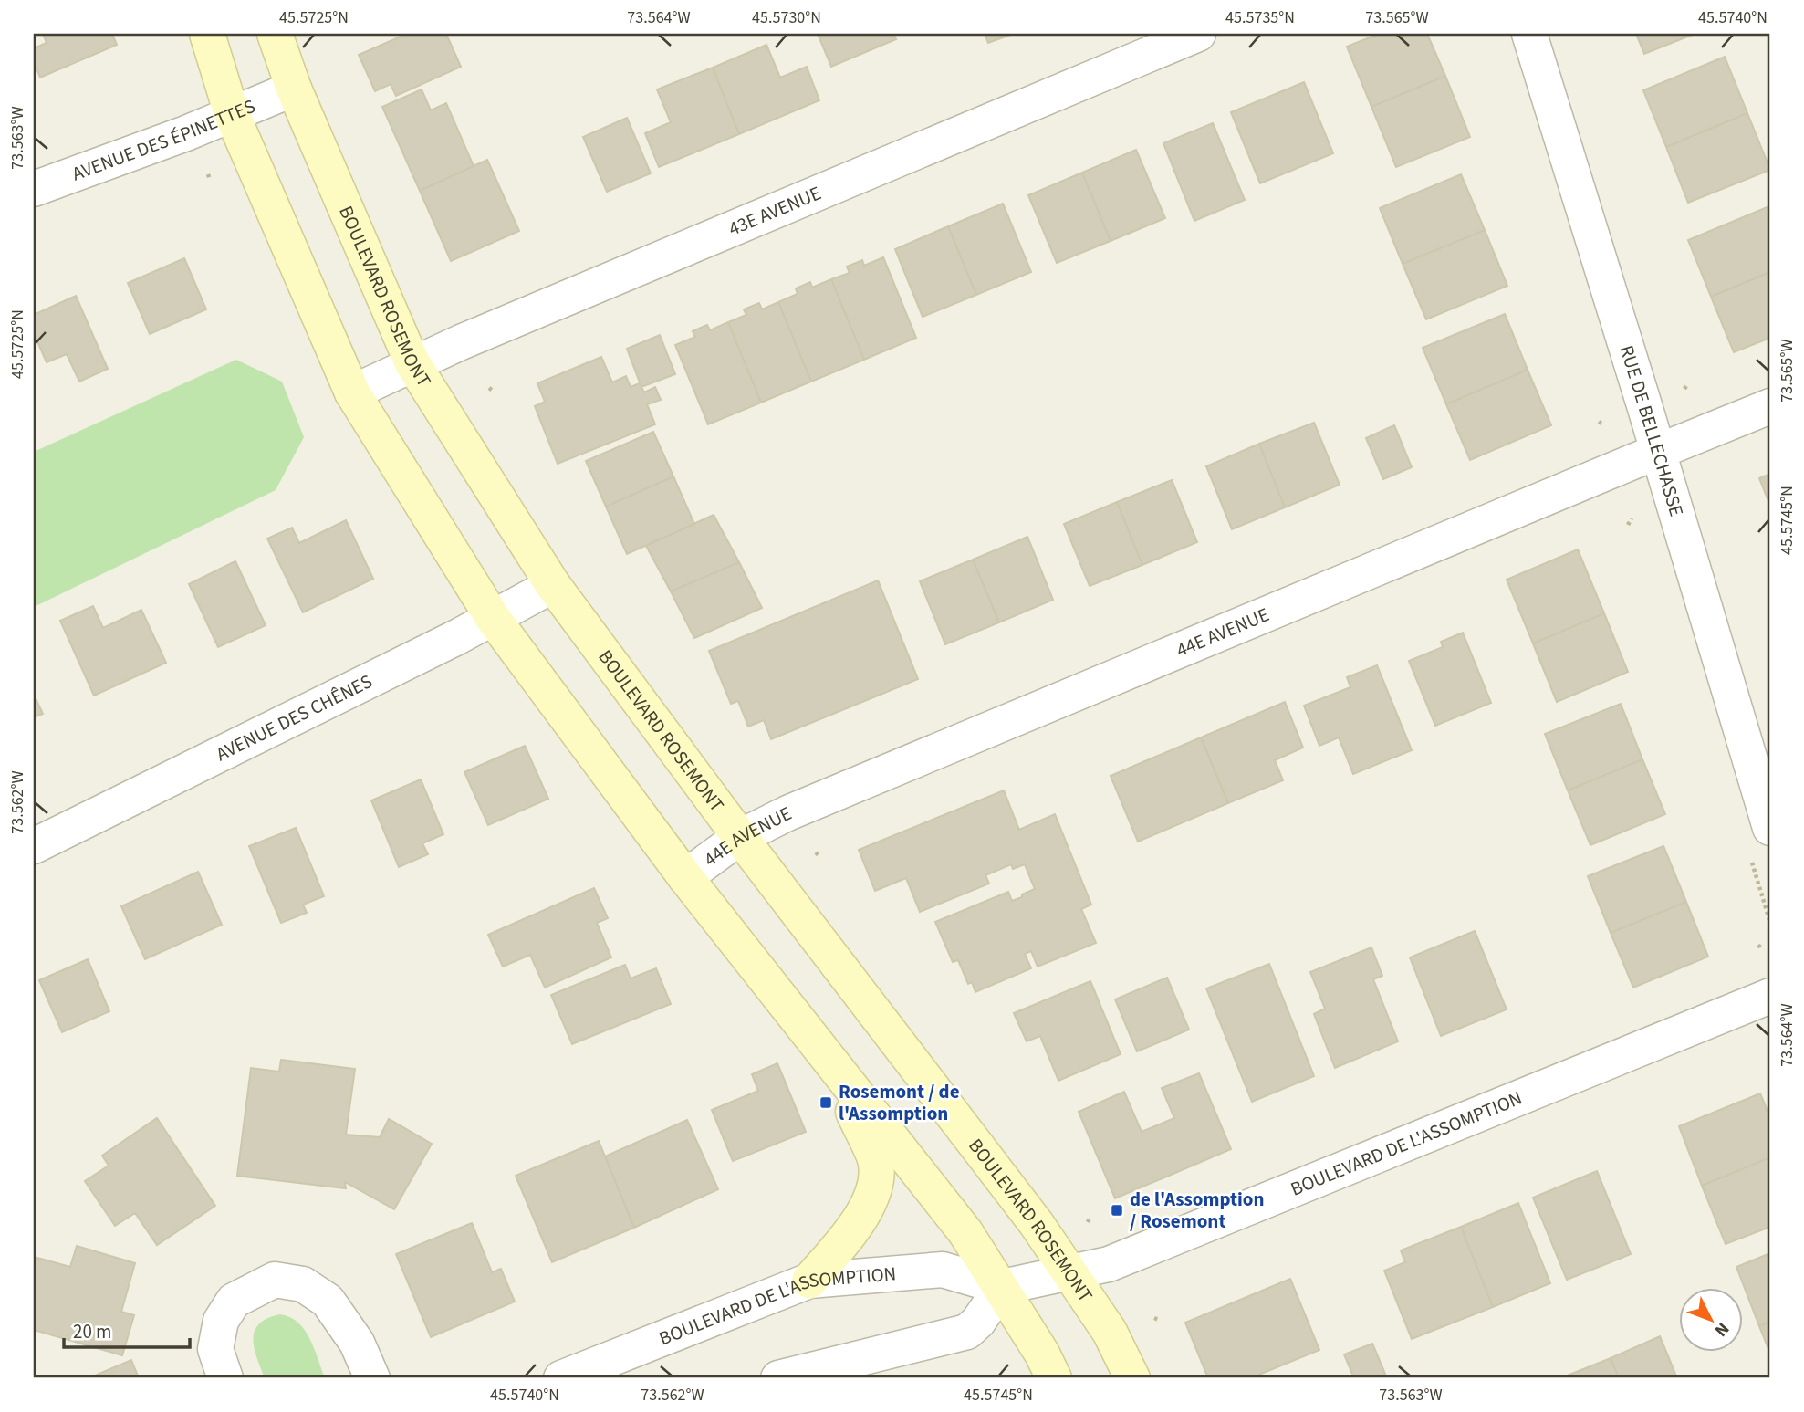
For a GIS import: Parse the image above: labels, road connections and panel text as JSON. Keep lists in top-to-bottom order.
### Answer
{
  "streets": {
    "main road": ["BOULEVARD ROSEMONT"],
    "street": [
      "AVENUE DES ÉPINETTES",
      "43E AVENUE",
      "RUE DE BELLECHASSE",
      "44E AVENUE",
      "AVENUE DES CHÊNES",
      "BOULEVARD DE L'ASSOMPTION"
    ]
  },
  "crossings": [
    ["AVENUE DES ÉPINETTES", "BOULEVARD ROSEMONT"],
    ["43E AVENUE", "BOULEVARD ROSEMONT"],
    ["BOULEVARD ROSEMONT", "44E AVENUE"],
    ["BOULEVARD ROSEMONT", "AVENUE DES CHÊNES"],
    ["BOULEVARD ROSEMONT", "BOULEVARD DE L'ASSOMPTION"],
    ["RUE DE BELLECHASSE", "44E AVENUE"]
  ],
  "places": {
    "transit": ["Rosemont / de l'Assomption", "de l'Assomption / Rosemont"]
  },
  "scale_bar": "20 m",
  "north": "bottom right",
  "coordinates": [
    "45.5725°N",
    "73.564°W",
    "45.5730°N",
    "45.5735°N",
    "73.565°W",
    "45.5740°N",
    "73.563°W",
    "45.5745°N",
    "73.562°W"
  ]
}
